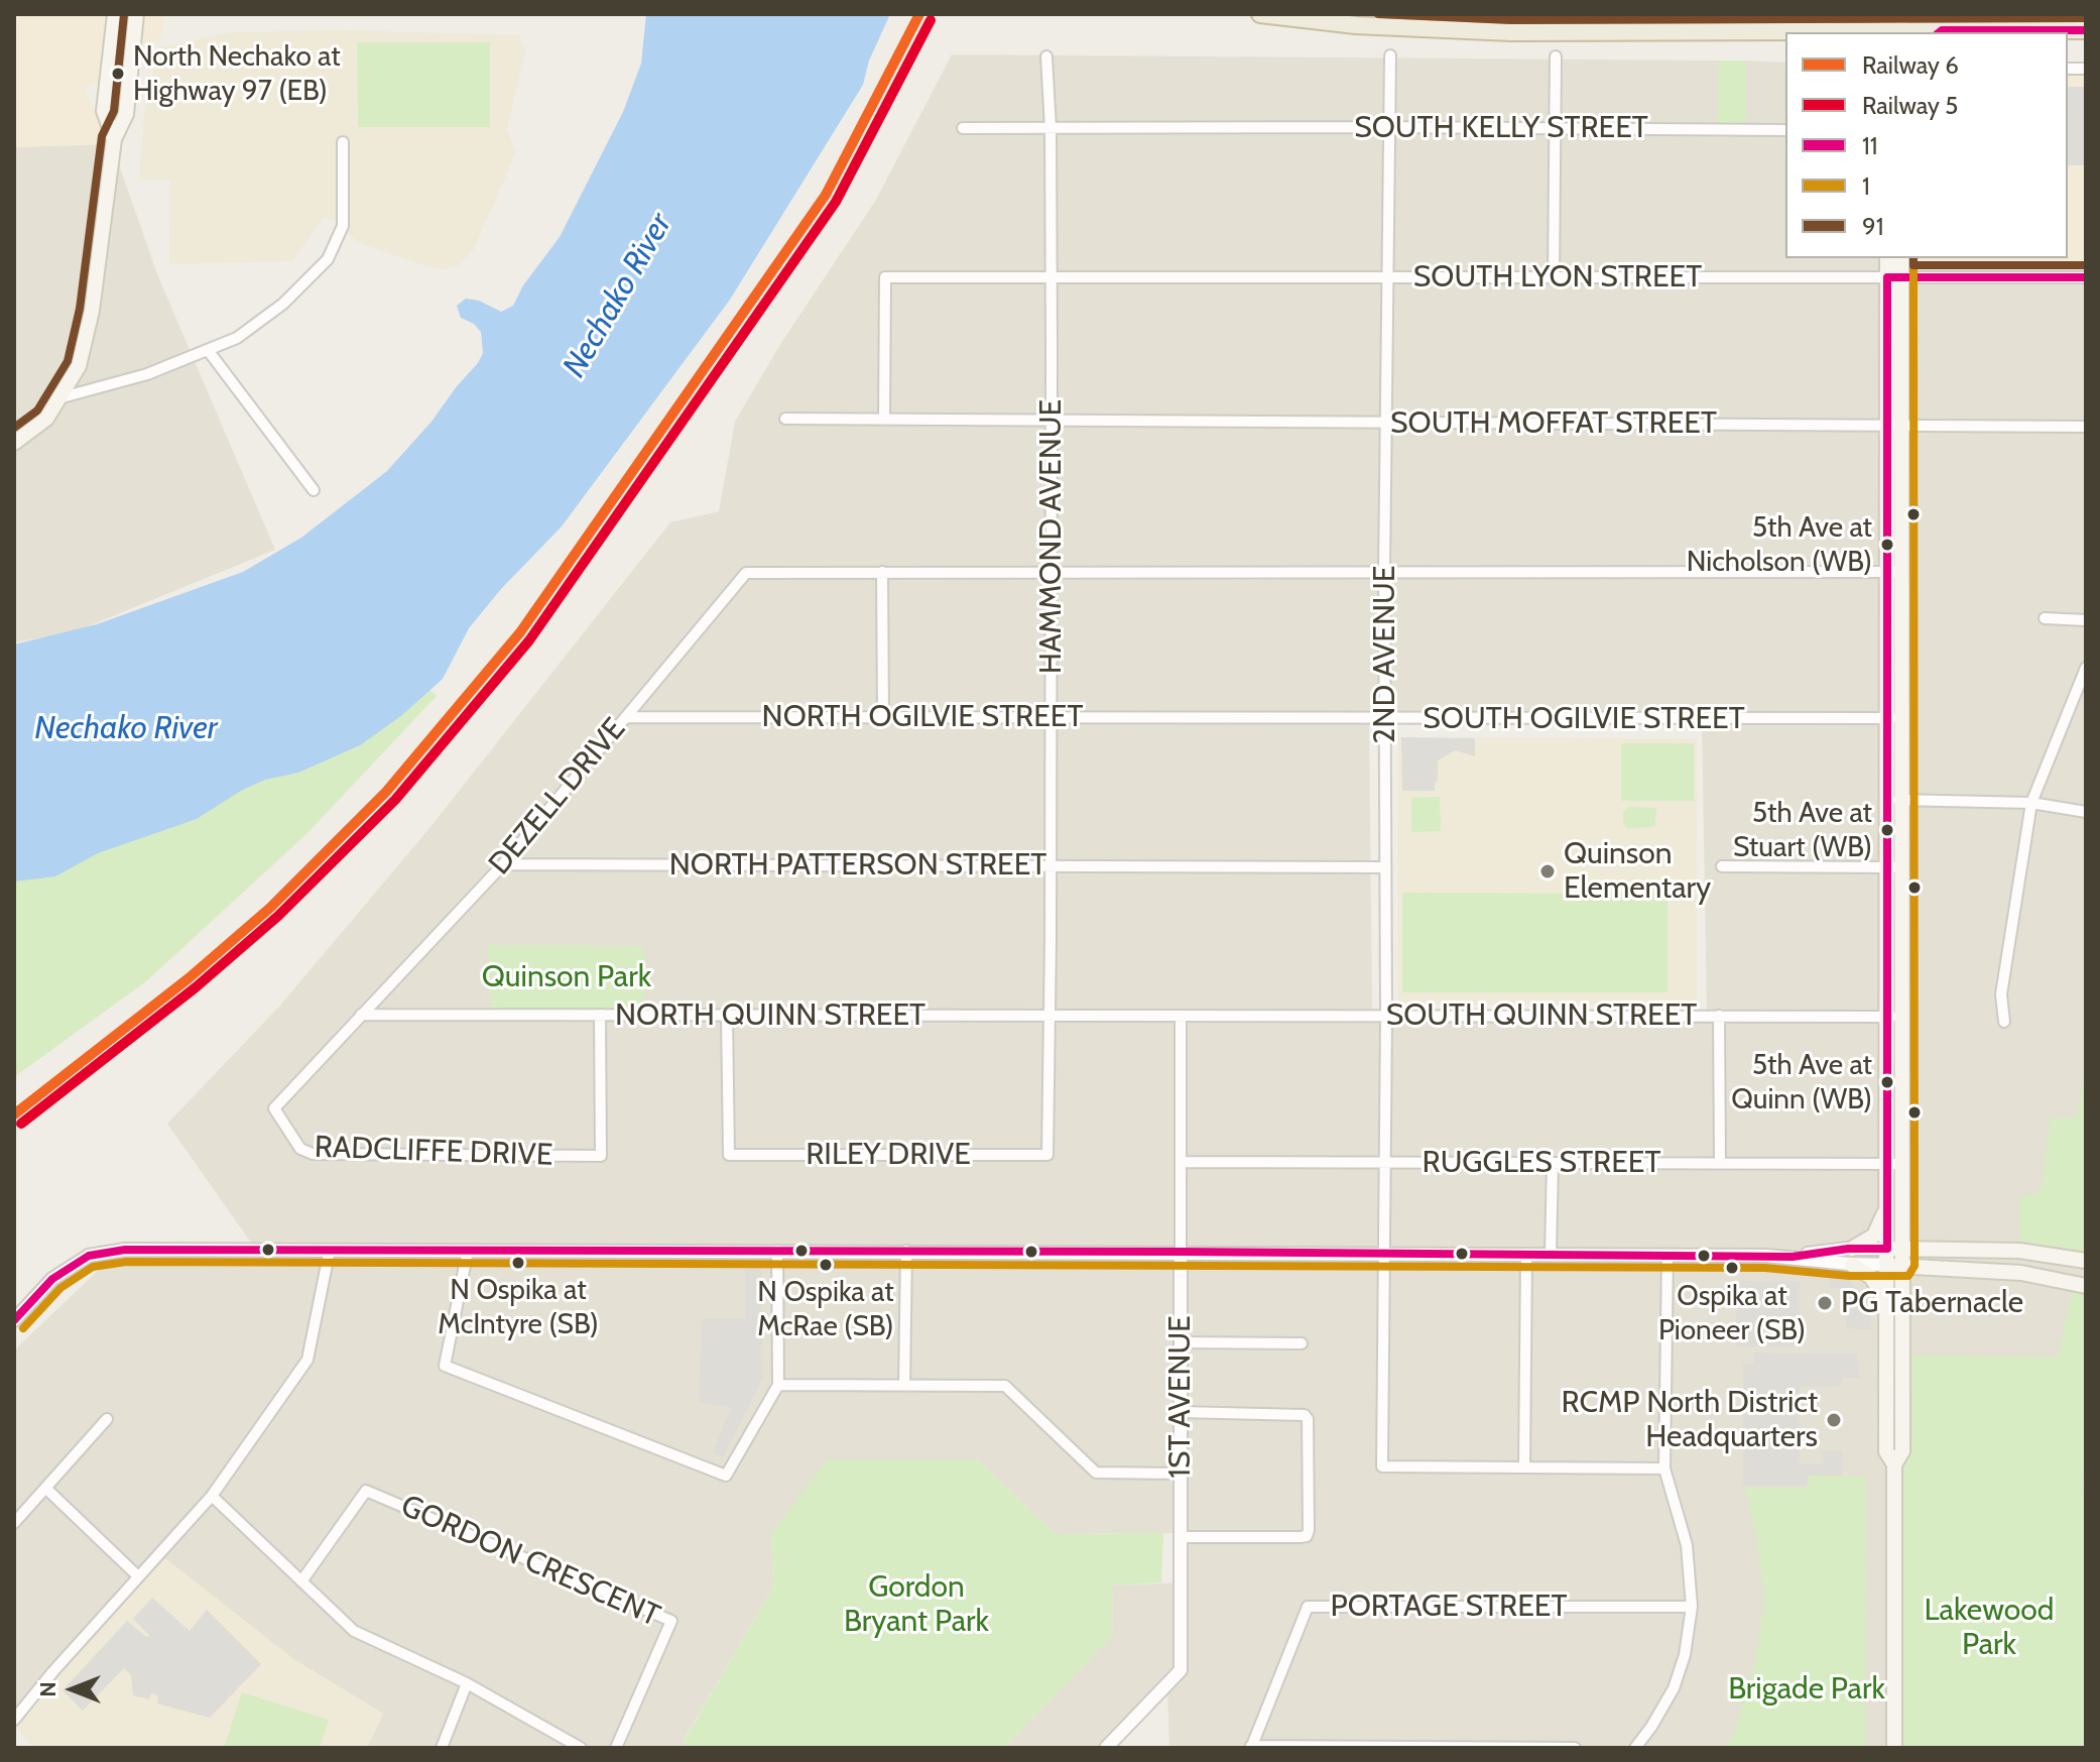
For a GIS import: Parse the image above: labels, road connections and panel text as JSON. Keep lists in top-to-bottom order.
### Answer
{
  "streets": {
    "street": [
      "SOUTH KELLY STREET",
      "SOUTH LYON STREET",
      "SOUTH MOFFAT STREET",
      "HAMMOND AVENUE",
      "2ND AVENUE",
      "NORTH OGILVIE STREET",
      "SOUTH OGILVIE STREET",
      "DEZELL DRIVE",
      "NORTH PATTERSON STREET",
      "NORTH QUINN STREET",
      "SOUTH QUINN STREET",
      "RADCLIFFE DRIVE",
      "RILEY DRIVE",
      "RUGGLES STREET",
      "1ST AVENUE",
      "GORDON CRESCENT",
      "PORTAGE STREET"
    ]
  },
  "crossings": [
    ["SOUTH KELLY STREET", "HAMMOND AVENUE"],
    ["SOUTH KELLY STREET", "2ND AVENUE"],
    ["SOUTH LYON STREET", "SOUTH MOFFAT STREET"],
    ["SOUTH LYON STREET", "HAMMOND AVENUE"],
    ["SOUTH LYON STREET", "2ND AVENUE"],
    ["SOUTH MOFFAT STREET", "HAMMOND AVENUE"],
    ["SOUTH MOFFAT STREET", "2ND AVENUE"],
    ["HAMMOND AVENUE", "NORTH OGILVIE STREET"],
    ["HAMMOND AVENUE", "NORTH PATTERSON STREET"],
    ["HAMMOND AVENUE", "NORTH QUINN STREET"],
    ["HAMMOND AVENUE", "RILEY DRIVE"],
    ["2ND AVENUE", "SOUTH OGILVIE STREET"],
    ["2ND AVENUE", "NORTH PATTERSON STREET"],
    ["2ND AVENUE", "SOUTH QUINN STREET"],
    ["2ND AVENUE", "RUGGLES STREET"],
    ["NORTH OGILVIE STREET", "SOUTH OGILVIE STREET"],
    ["NORTH OGILVIE STREET", "DEZELL DRIVE"],
    ["DEZELL DRIVE", "NORTH PATTERSON STREET"],
    ["DEZELL DRIVE", "NORTH QUINN STREET"],
    ["DEZELL DRIVE", "RADCLIFFE DRIVE"],
    ["NORTH QUINN STREET", "SOUTH QUINN STREET"],
    ["NORTH QUINN STREET", "RADCLIFFE DRIVE"],
    ["NORTH QUINN STREET", "RILEY DRIVE"],
    ["NORTH QUINN STREET", "1ST AVENUE"],
    ["SOUTH QUINN STREET", "1ST AVENUE"],
    ["RUGGLES STREET", "1ST AVENUE"]
  ],
  "water": ["Nechako River"],
  "parks": [
    "Quinson Park",
    "Gordon Bryant Park",
    "Lakewood Park",
    "Brigade Park"
  ],
  "places": [
    "North Nechako at Highway 97 (EB)",
    "5th Ave at Nicholson (WB)",
    "5th Ave at Stuart (WB)",
    "Quinson Elementary",
    "5th Ave at Quinn (WB)",
    "N Ospika at McIntyre (SB)",
    "N Ospika at McRae (SB)",
    "Ospika at Pioneer (SB)",
    "PG Tabernacle",
    "RCMP North District Headquarters"
  ],
  "lines": [
    "rail line 6",
    "transit line 91",
    "rail line 5",
    "transit line 11",
    "transit line 1"
  ],
  "legend": [
    "Railway 6",
    "Railway 5",
    "11",
    "1",
    "91"
  ],
  "north": "left"
}
